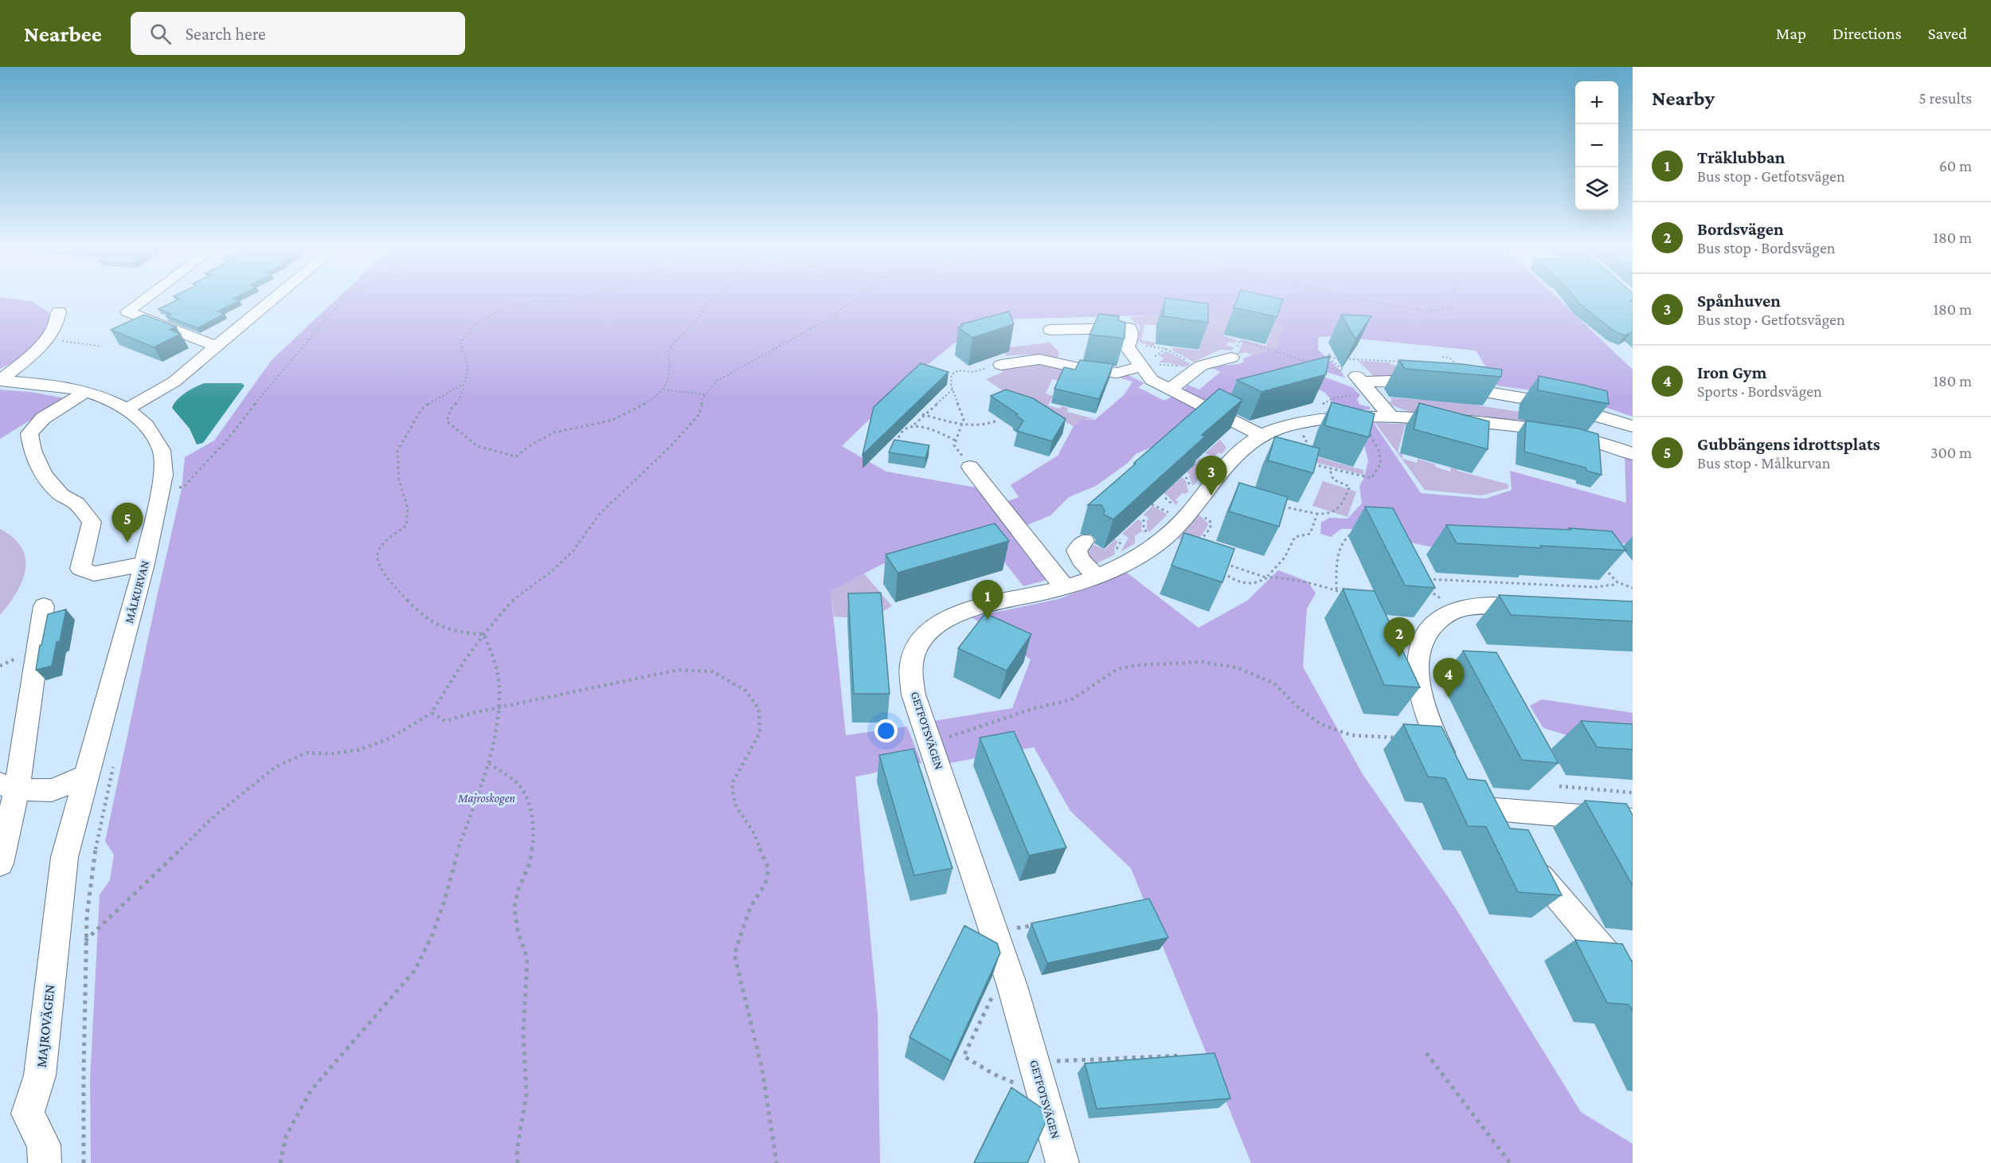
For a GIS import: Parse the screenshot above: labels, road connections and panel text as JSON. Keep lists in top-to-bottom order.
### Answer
{
  "streets": {
    "street": ["MÅLKURVAN", "GETFOTSVÄGEN", "MAJROVÄGEN"]
  },
  "crossings": [
    ["MÅLKURVAN", "MAJROVÄGEN"]
  ],
  "parks": ["Majroskogen"],
  "page": {
    "header": "Nearbee",
    "search": "Search here",
    "nav": ["Map", "Directions", "Saved"],
    "heading": ["Nearby", "5 results"],
    "map_buttons": ["+", "−"],
    "list": [
      {
        "mark": "1",
        "name": "Träklubban",
        "note": "Bus stop · Getfotsvägen",
        "value": "60 m"
      },
      {
        "mark": "2",
        "name": "Bordsvägen",
        "note": "Bus stop · Bordsvägen",
        "value": "180 m"
      },
      {
        "mark": "3",
        "name": "Spånhuven",
        "note": "Bus stop · Getfotsvägen",
        "value": "180 m"
      },
      {
        "mark": "4",
        "name": "Iron Gym",
        "note": "Sports · Bordsvägen",
        "value": "180 m"
      },
      {
        "mark": "5",
        "name": "Gubbängens idrottsplats",
        "note": "Bus stop · Målkurvan",
        "value": "300 m"
      }
    ],
    "pins": [
      "3",
      "5",
      "1",
      "2",
      "4"
    ]
  }
}
